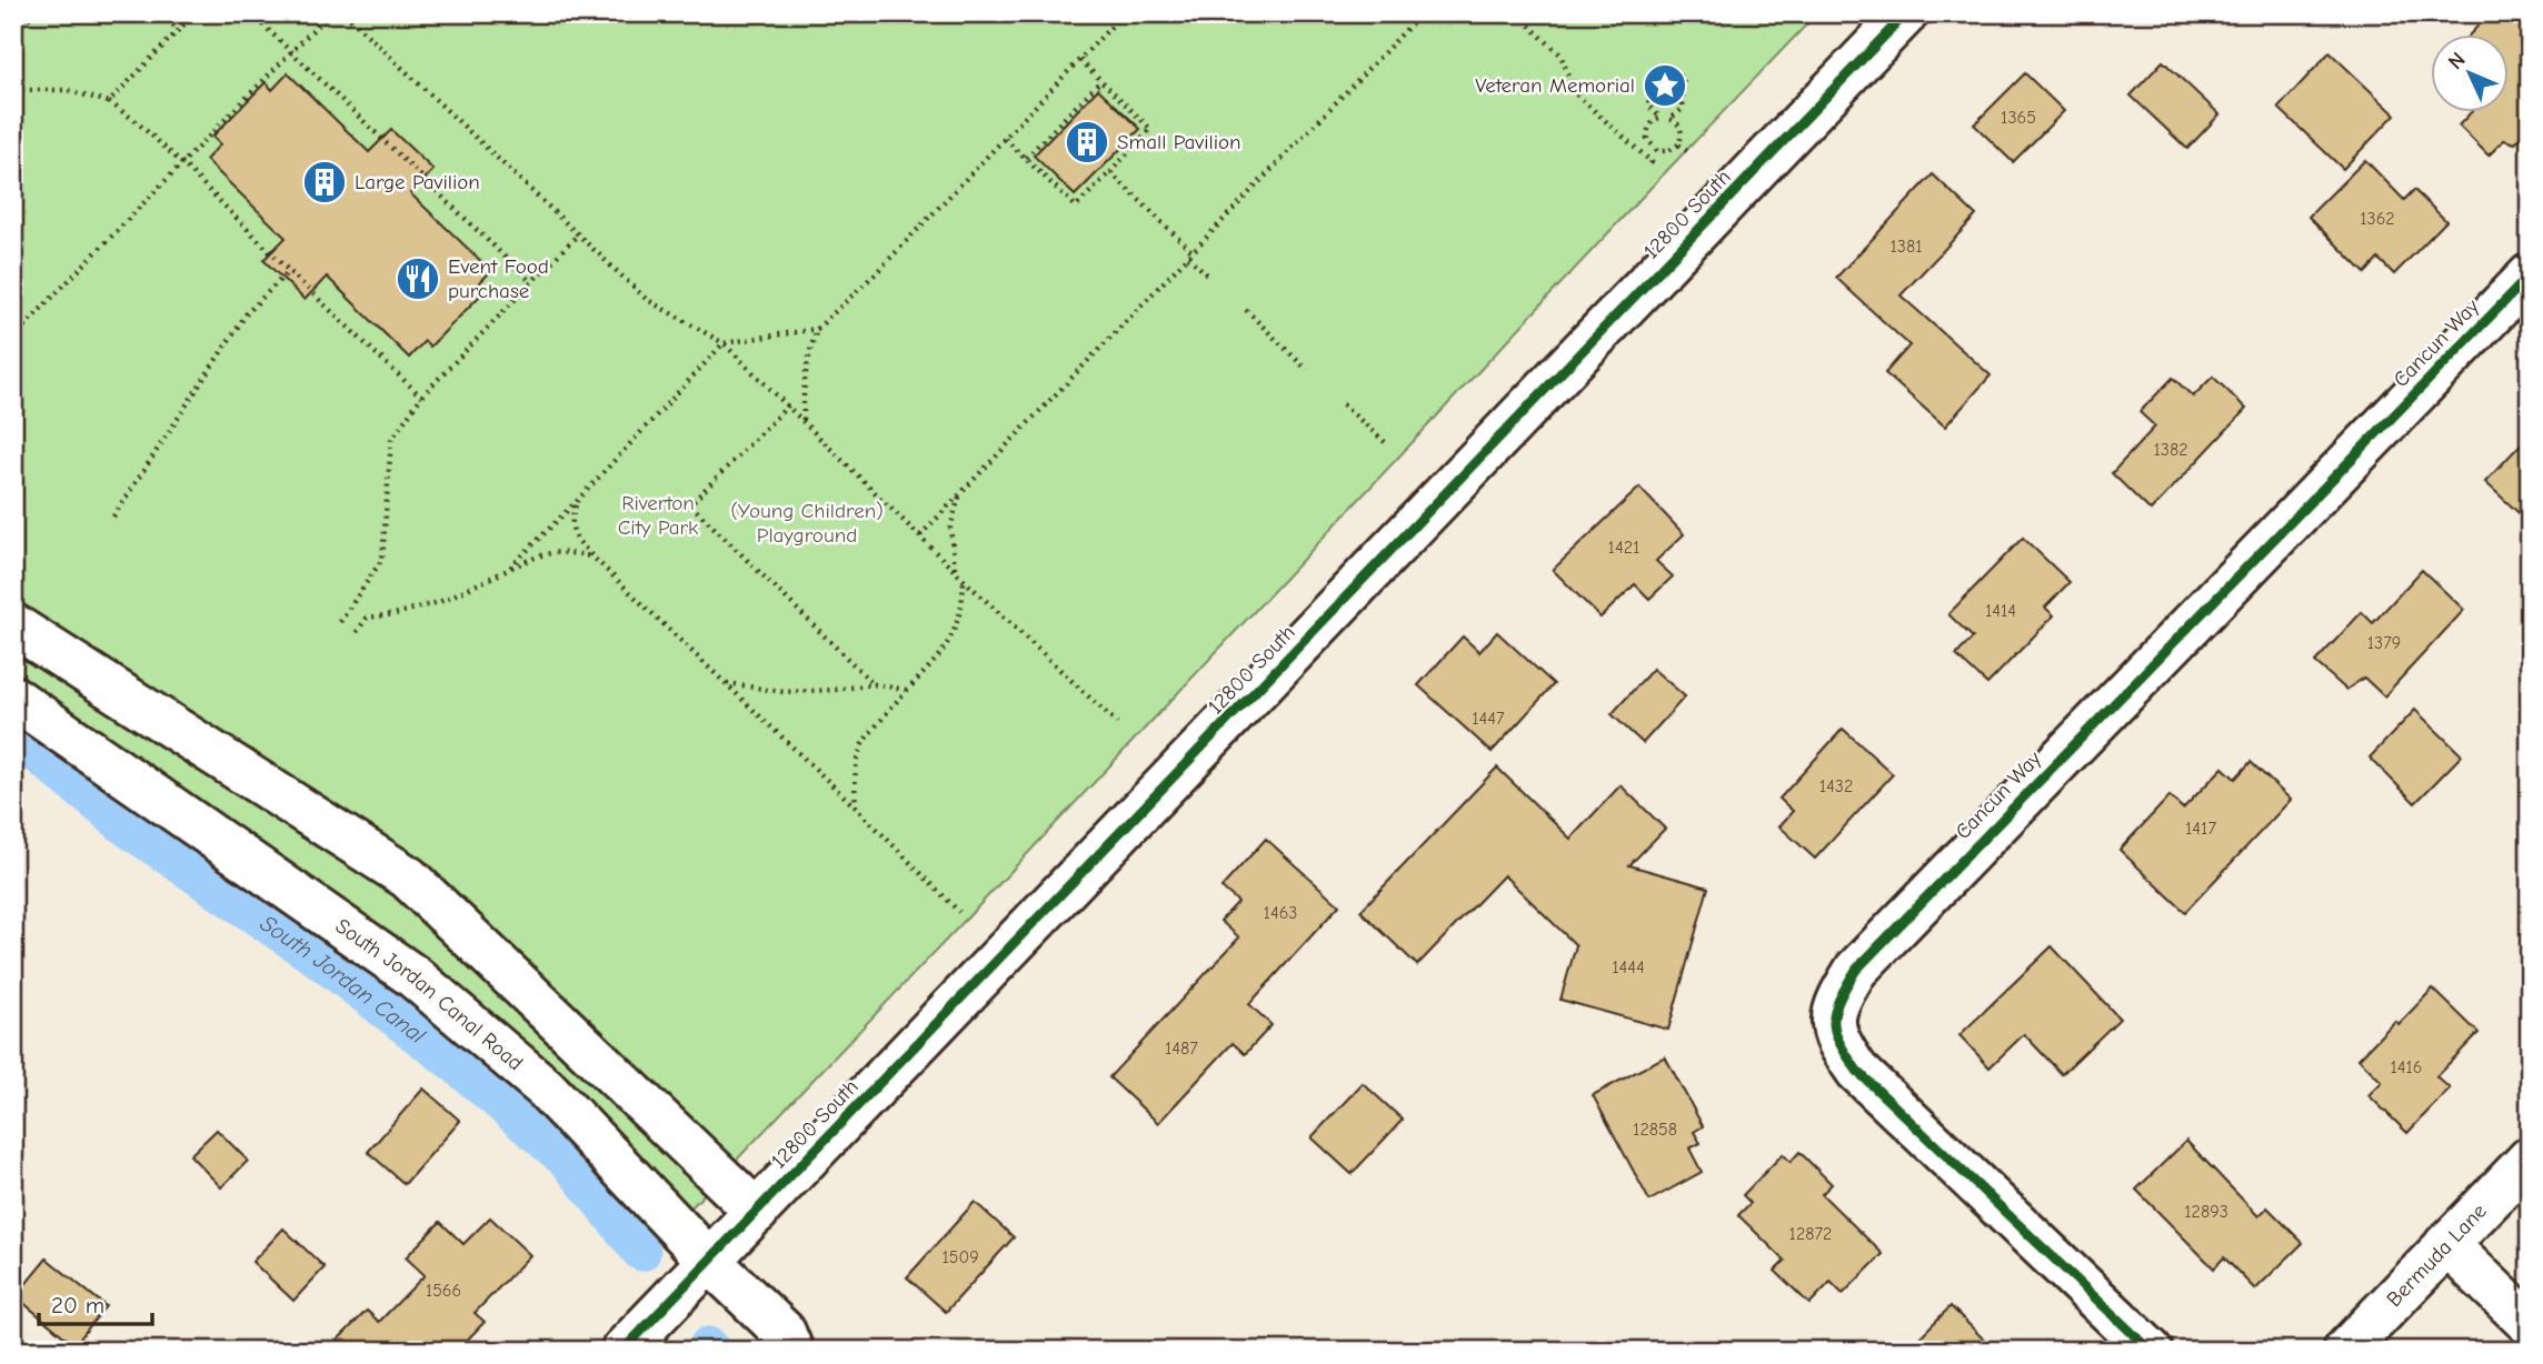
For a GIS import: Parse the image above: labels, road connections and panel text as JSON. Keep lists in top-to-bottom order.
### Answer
{
  "streets": {
    "street": [
      "12800 South",
      "Cancun Way",
      "South Jordan Canal Road",
      "Bermuda Lane"
    ]
  },
  "crossings": [
    ["12800 South", "South Jordan Canal Road"]
  ],
  "water": ["South Jordan Canal"],
  "parks": ["Riverton City Park", "(Young Children) Playground"],
  "places": {
    "place": ["Veteran Memorial"],
    "building": ["Small Pavilion", "Large Pavilion"],
    "restaurant": ["Event Food purchase"]
  },
  "house_numbers": [
    "1365",
    "1362",
    "1381",
    "1382",
    "1421",
    "1414",
    "1379",
    "1447",
    "1432",
    "1417",
    "1463",
    "1444",
    "1487",
    "1416",
    "12858",
    "12893",
    "12872",
    "1509",
    "1566"
  ],
  "scale_bar": "20 m",
  "north": "top left"
}
